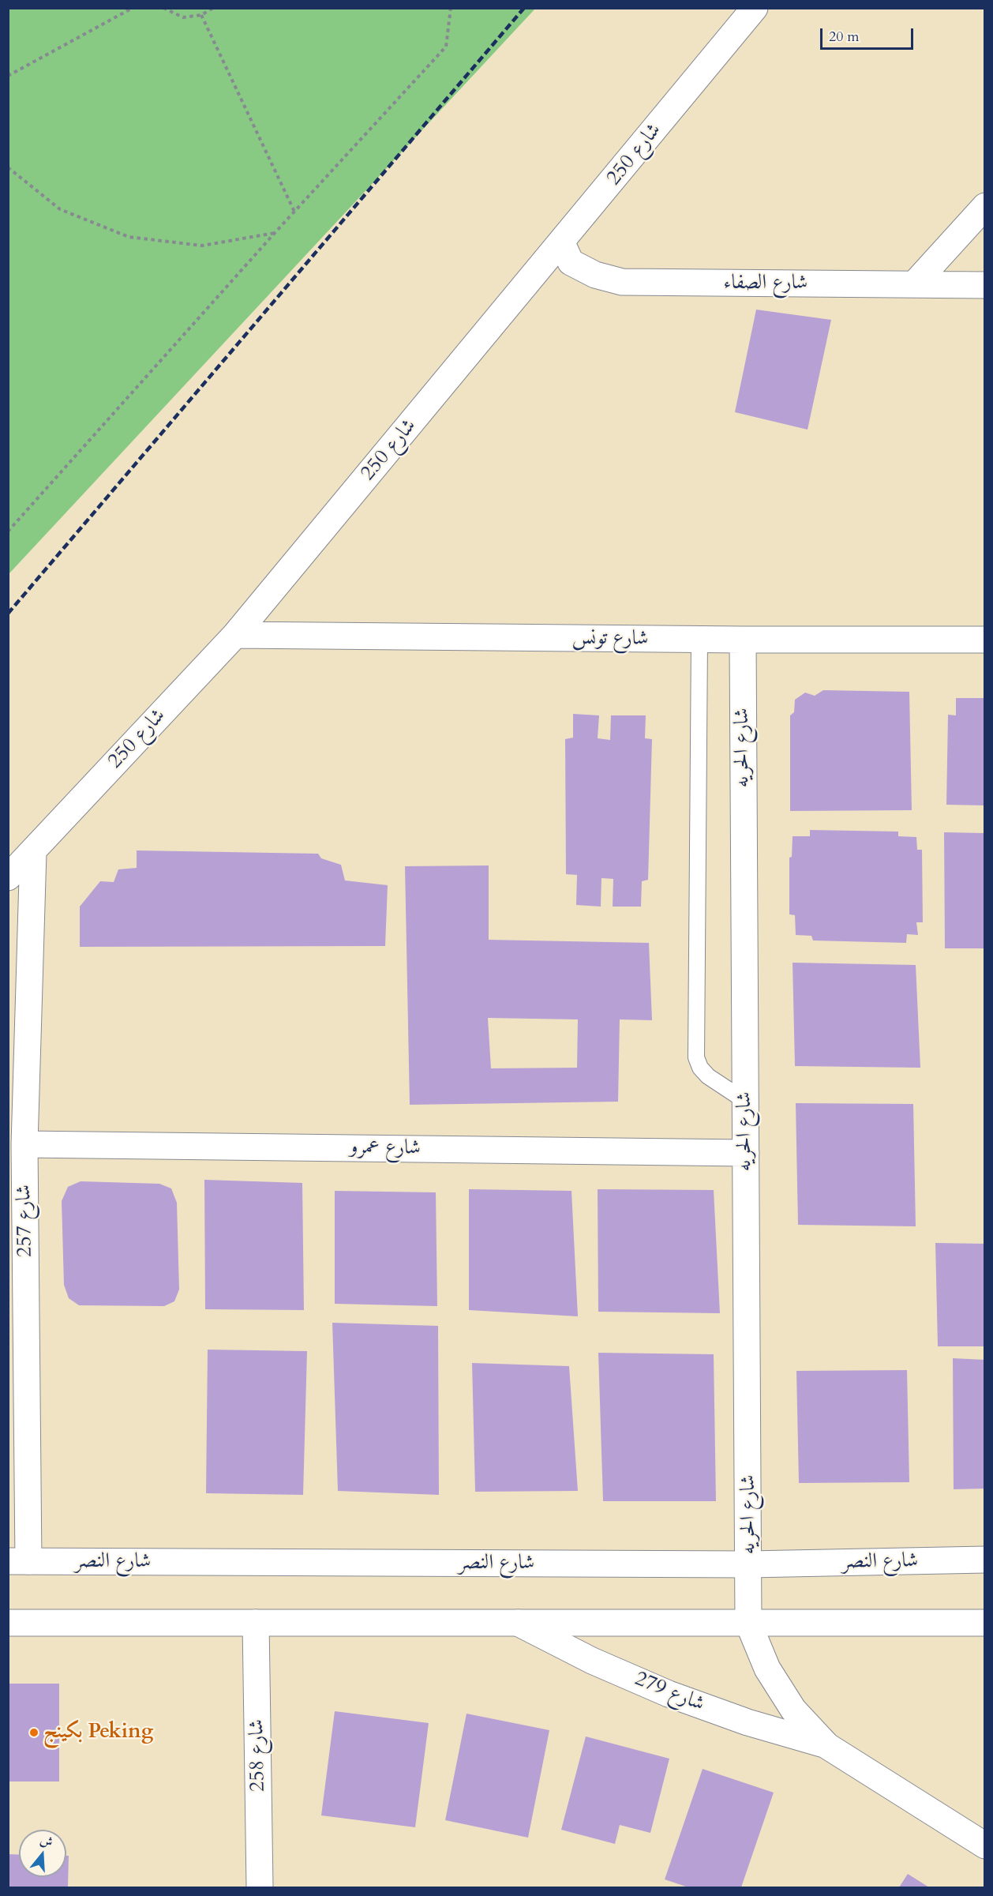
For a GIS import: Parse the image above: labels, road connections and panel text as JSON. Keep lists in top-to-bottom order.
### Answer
{
  "streets": {
    "street": [
      "شارع 250",
      "شارع الصفاء",
      "شارع تونس",
      "شارع الحريه",
      "شارع عمرو",
      "شارع 257",
      "شارع النصر",
      "شارع 279",
      "شارع 258"
    ]
  },
  "crossings": [
    ["شارع 250", "شارع الصفاء"],
    ["شارع 250", "شارع تونس"],
    ["شارع 250", "شارع 257"],
    ["شارع تونس", "شارع الحريه"],
    ["شارع الحريه", "شارع عمرو"],
    ["شارع الحريه", "شارع النصر"],
    ["شارع الحريه", "شارع 279"],
    ["شارع عمرو", "شارع 257"],
    ["شارع 257", "شارع النصر"]
  ],
  "places": ["بكينج Peking"],
  "scale_bar": "20 m",
  "north": "top"
}
